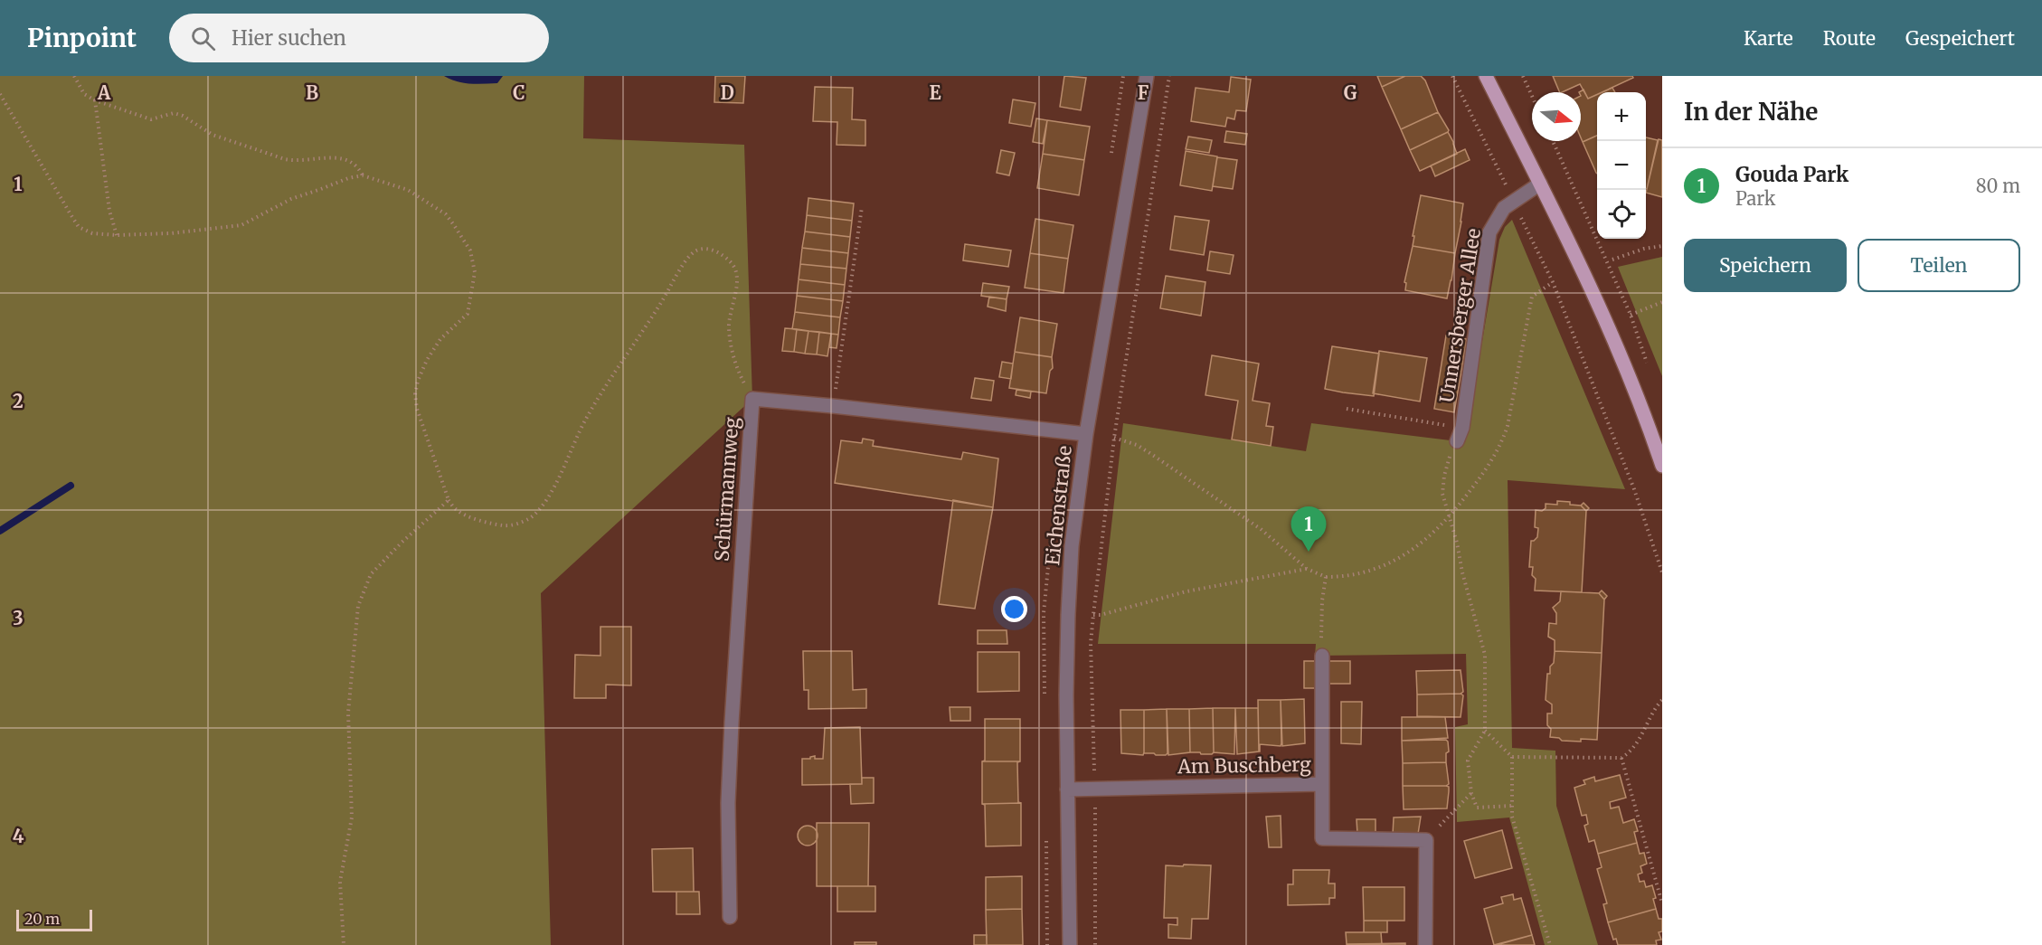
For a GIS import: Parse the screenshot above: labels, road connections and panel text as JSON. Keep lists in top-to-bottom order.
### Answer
{
  "streets": {
    "street": [
      "Unnersberger Allee",
      "Schürmannweg",
      "Eichenstraße",
      "Am Buschberg"
    ]
  },
  "crossings": [
    ["Schürmannweg", "Eichenstraße"],
    ["Eichenstraße", "Am Buschberg"]
  ],
  "scale_bar": "20 m",
  "north": "right",
  "page": {
    "header": "Pinpoint",
    "search": "Hier suchen",
    "nav": ["Karte", "Route", "Gespeichert"],
    "heading": "In der Nähe",
    "map_buttons": ["+", "−"],
    "list": [
      {
        "mark": "1",
        "name": "Gouda Park",
        "note": "Park",
        "value": "80 m"
      }
    ],
    "buttons": ["Speichern", "Teilen"],
    "pins": "1",
    "scale": "20 m"
  },
  "grid": {
    "columns": [
      "A",
      "B",
      "C",
      "D",
      "E",
      "F",
      "G"
    ],
    "rows": [
      "1",
      "2",
      "3",
      "4"
    ]
  }
}
